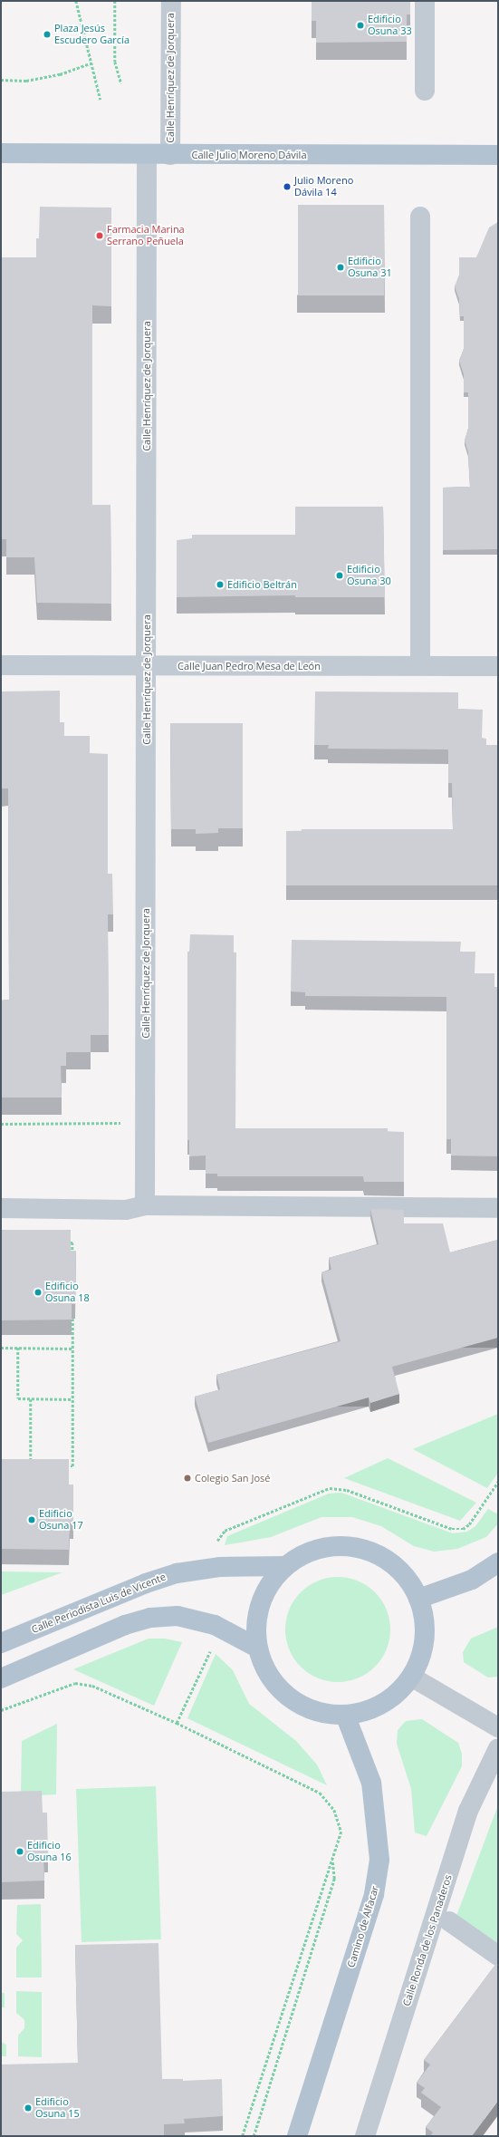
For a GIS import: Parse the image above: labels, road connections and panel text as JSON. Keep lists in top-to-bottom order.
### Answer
{
  "streets": {
    "main road": ["Calle Julio Moreno Dávila", "Calle Periodista Luis de Vicente", "Camino de Alfacar"],
    "street": ["Calle Henríquez de Jorquera", "Calle Juan Pedro Mesa de León", "Calle Ronda de los Panaderos"]
  },
  "crossings": [
    ["Calle Henríquez de Jorquera", "Calle Julio Moreno Dávila"],
    ["Calle Henríquez de Jorquera", "Calle Juan Pedro Mesa de León"]
  ],
  "places": [
    "Edificio Osuna 33",
    "Plaza Jesús Escudero García",
    "Julio Moreno Dávila 14",
    "Farmacia Marina Serrano Peñuela",
    "Edificio Osuna 31",
    "Edificio Osuna 30",
    "Edificio Beltrán",
    "Edificio Osuna 18",
    "Colegio San José",
    "Edificio Osuna 17",
    "Edificio Osuna 16",
    "Edificio Osuna 15"
  ]
}
